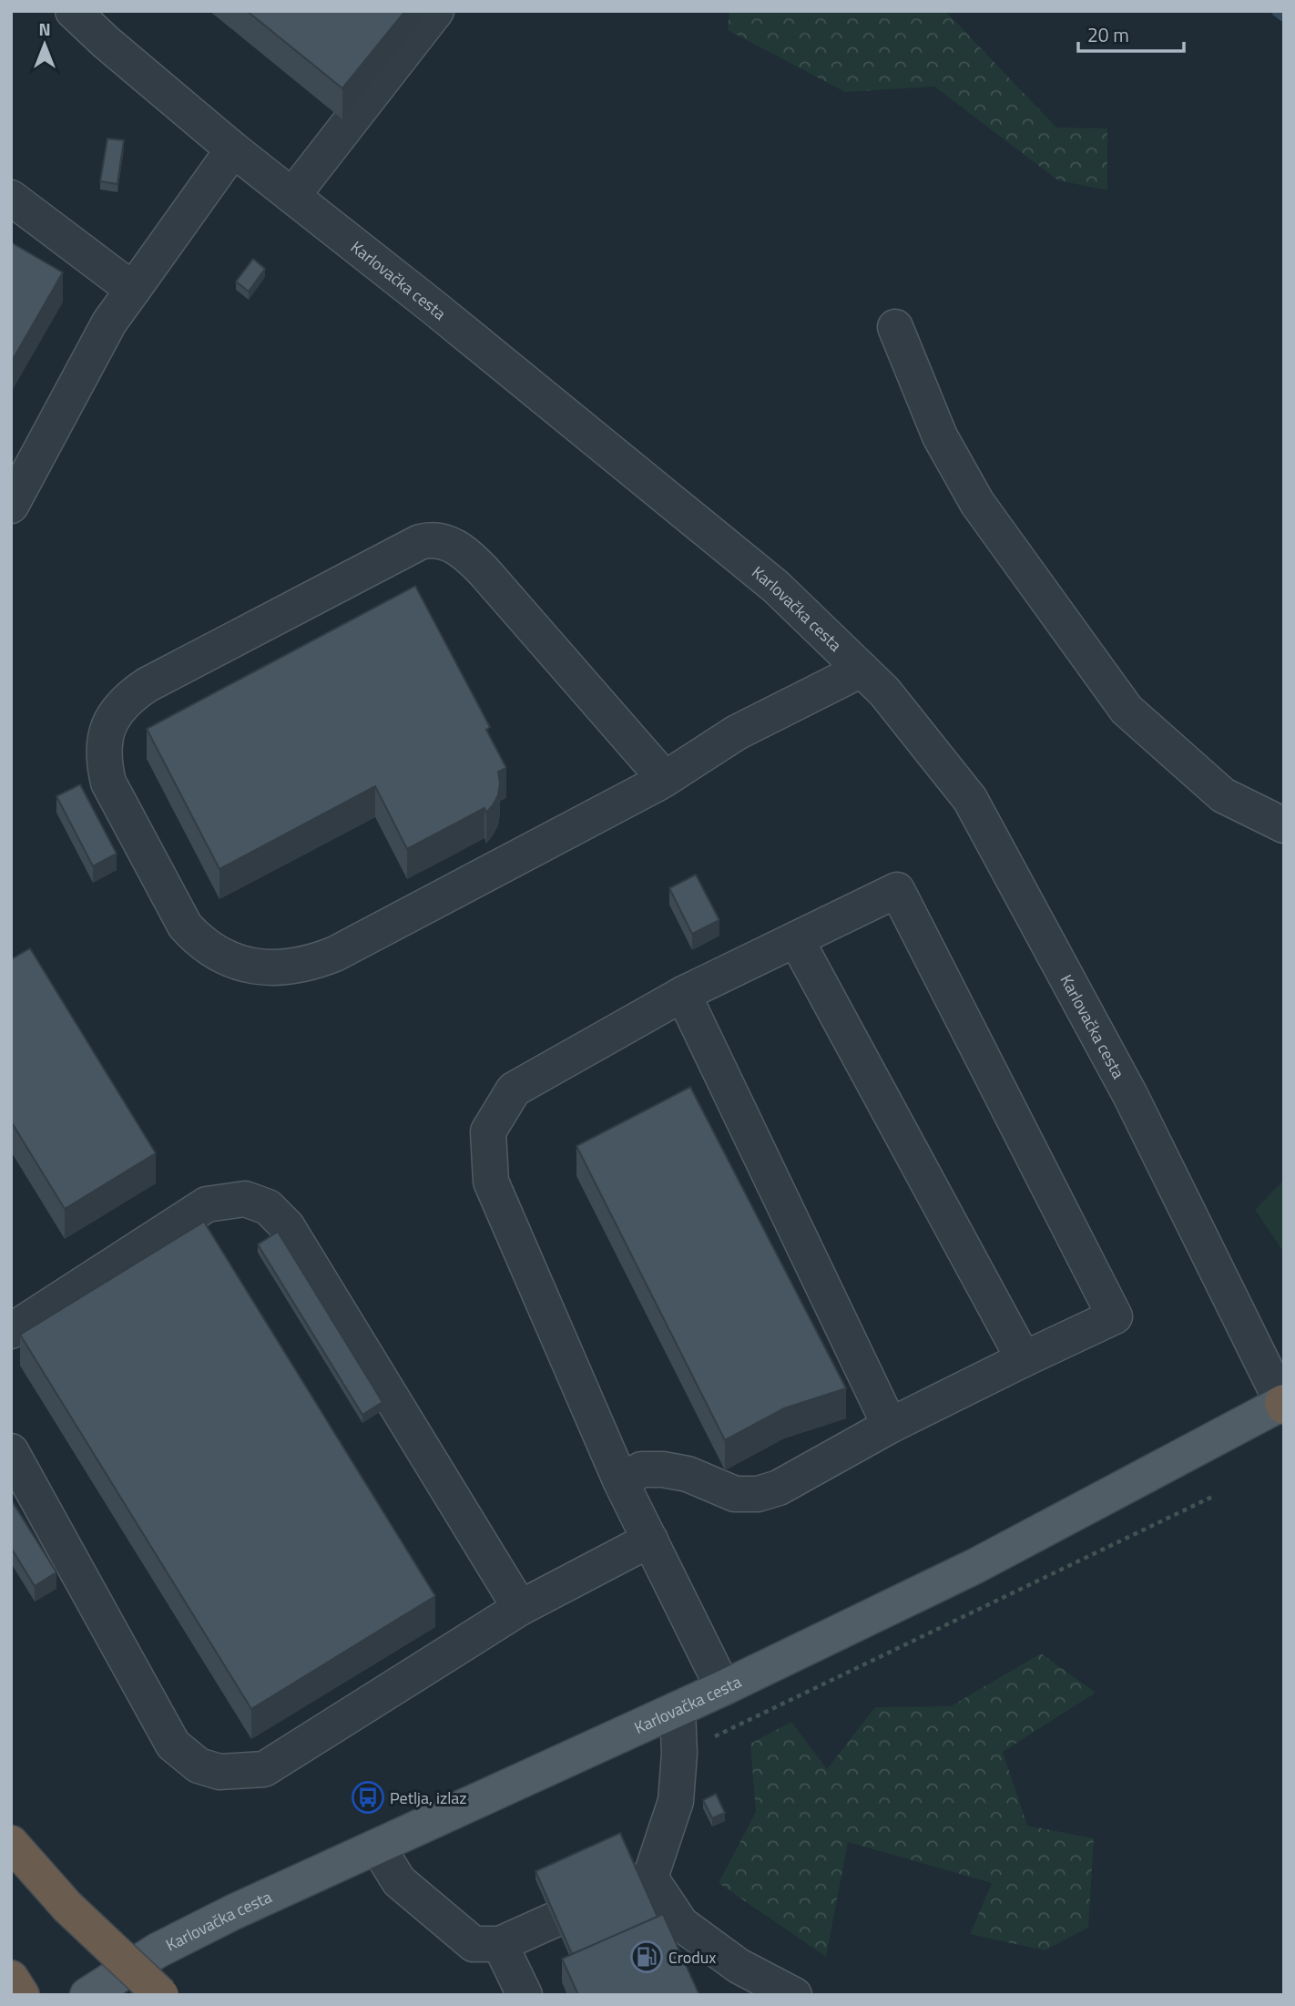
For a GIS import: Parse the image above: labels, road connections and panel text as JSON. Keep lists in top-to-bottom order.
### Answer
{
  "streets": {
    "main road": ["Karlovačka cesta"]
  },
  "places": {
    "bus stop": ["Petlja, izlaz"],
    "fuel station": ["Crodux"]
  },
  "scale_bar": "20 m",
  "north": "top"
}
